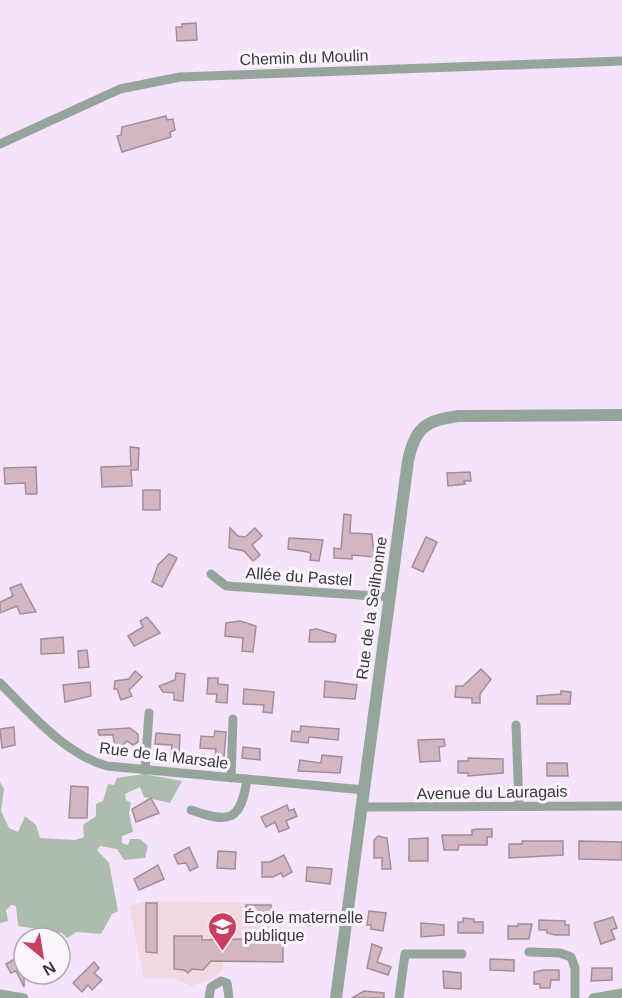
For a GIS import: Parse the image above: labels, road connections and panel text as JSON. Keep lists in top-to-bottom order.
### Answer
{
  "streets": {
    "street": [
      "Chemin du Moulin",
      "Allée du Pastel",
      "Rue de la Seilhonne",
      "Rue de la Marsale",
      "Avenue du Lauragais"
    ]
  },
  "crossings": [
    ["Allée du Pastel", "Rue de la Seilhonne"],
    ["Rue de la Seilhonne", "Rue de la Marsale"],
    ["Rue de la Seilhonne", "Avenue du Lauragais"]
  ],
  "places": {
    "school or university": ["École maternelle publique"]
  },
  "north": "bottom right"
}
